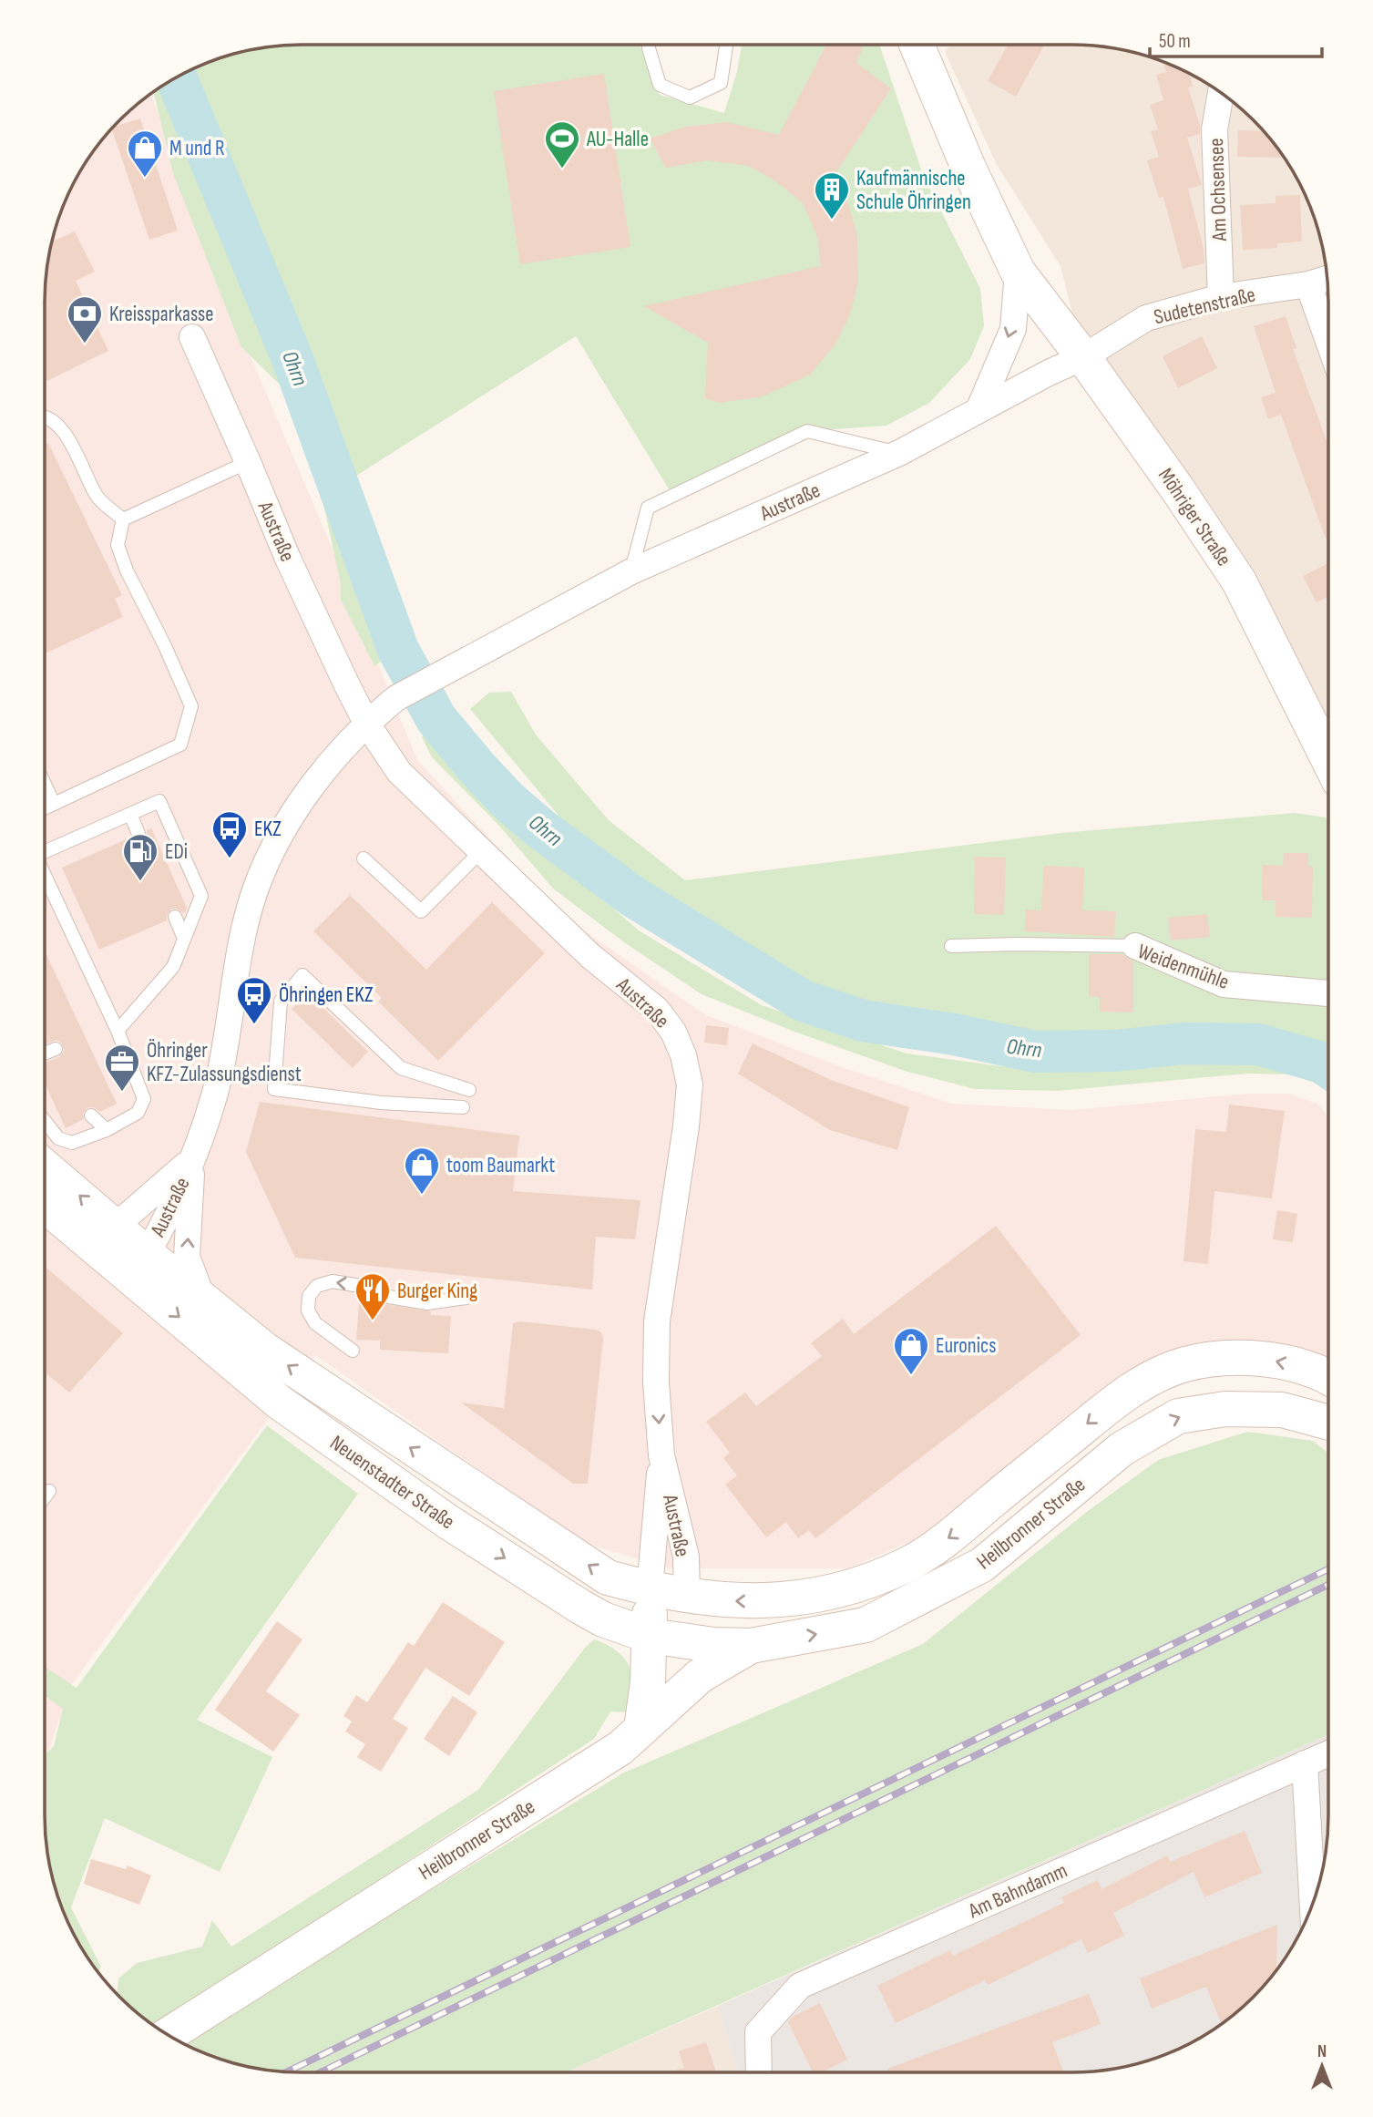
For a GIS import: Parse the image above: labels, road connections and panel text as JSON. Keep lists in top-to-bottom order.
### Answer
{
  "streets": {
    "main road": ["Möhriger Straße", "Neuenstadter Straße", "Heilbronner Straße"],
    "street": [
      "Am Ochsensee",
      "Sudetenstraße",
      "Austraße",
      "Weidenmühle",
      "Am Bahndamm"
    ]
  },
  "crossings": [
    ["Am Ochsensee", "Sudetenstraße"],
    ["Sudetenstraße", "Austraße"],
    ["Sudetenstraße", "Möhriger Straße"],
    ["Austraße", "Möhriger Straße"],
    ["Austraße", "Neuenstadter Straße"],
    ["Austraße", "Heilbronner Straße"],
    ["Neuenstadter Straße", "Heilbronner Straße"]
  ],
  "water": ["Ohrn"],
  "places": {
    "sports": ["AU-Halle"],
    "shop": ["M und R", "toom Baumarkt", "Euronics"],
    "building": ["Kaufmännische Schule Öhringen"],
    "bank": ["Kreissparkasse"],
    "bus stop": ["EKZ", "Öhringen EKZ"],
    "fuel station": ["EDi"],
    "office": ["Öhringer KFZ-Zulassungsdienst"],
    "restaurant": ["Burger King"]
  },
  "scale_bar": "50 m",
  "north": "top"
}
